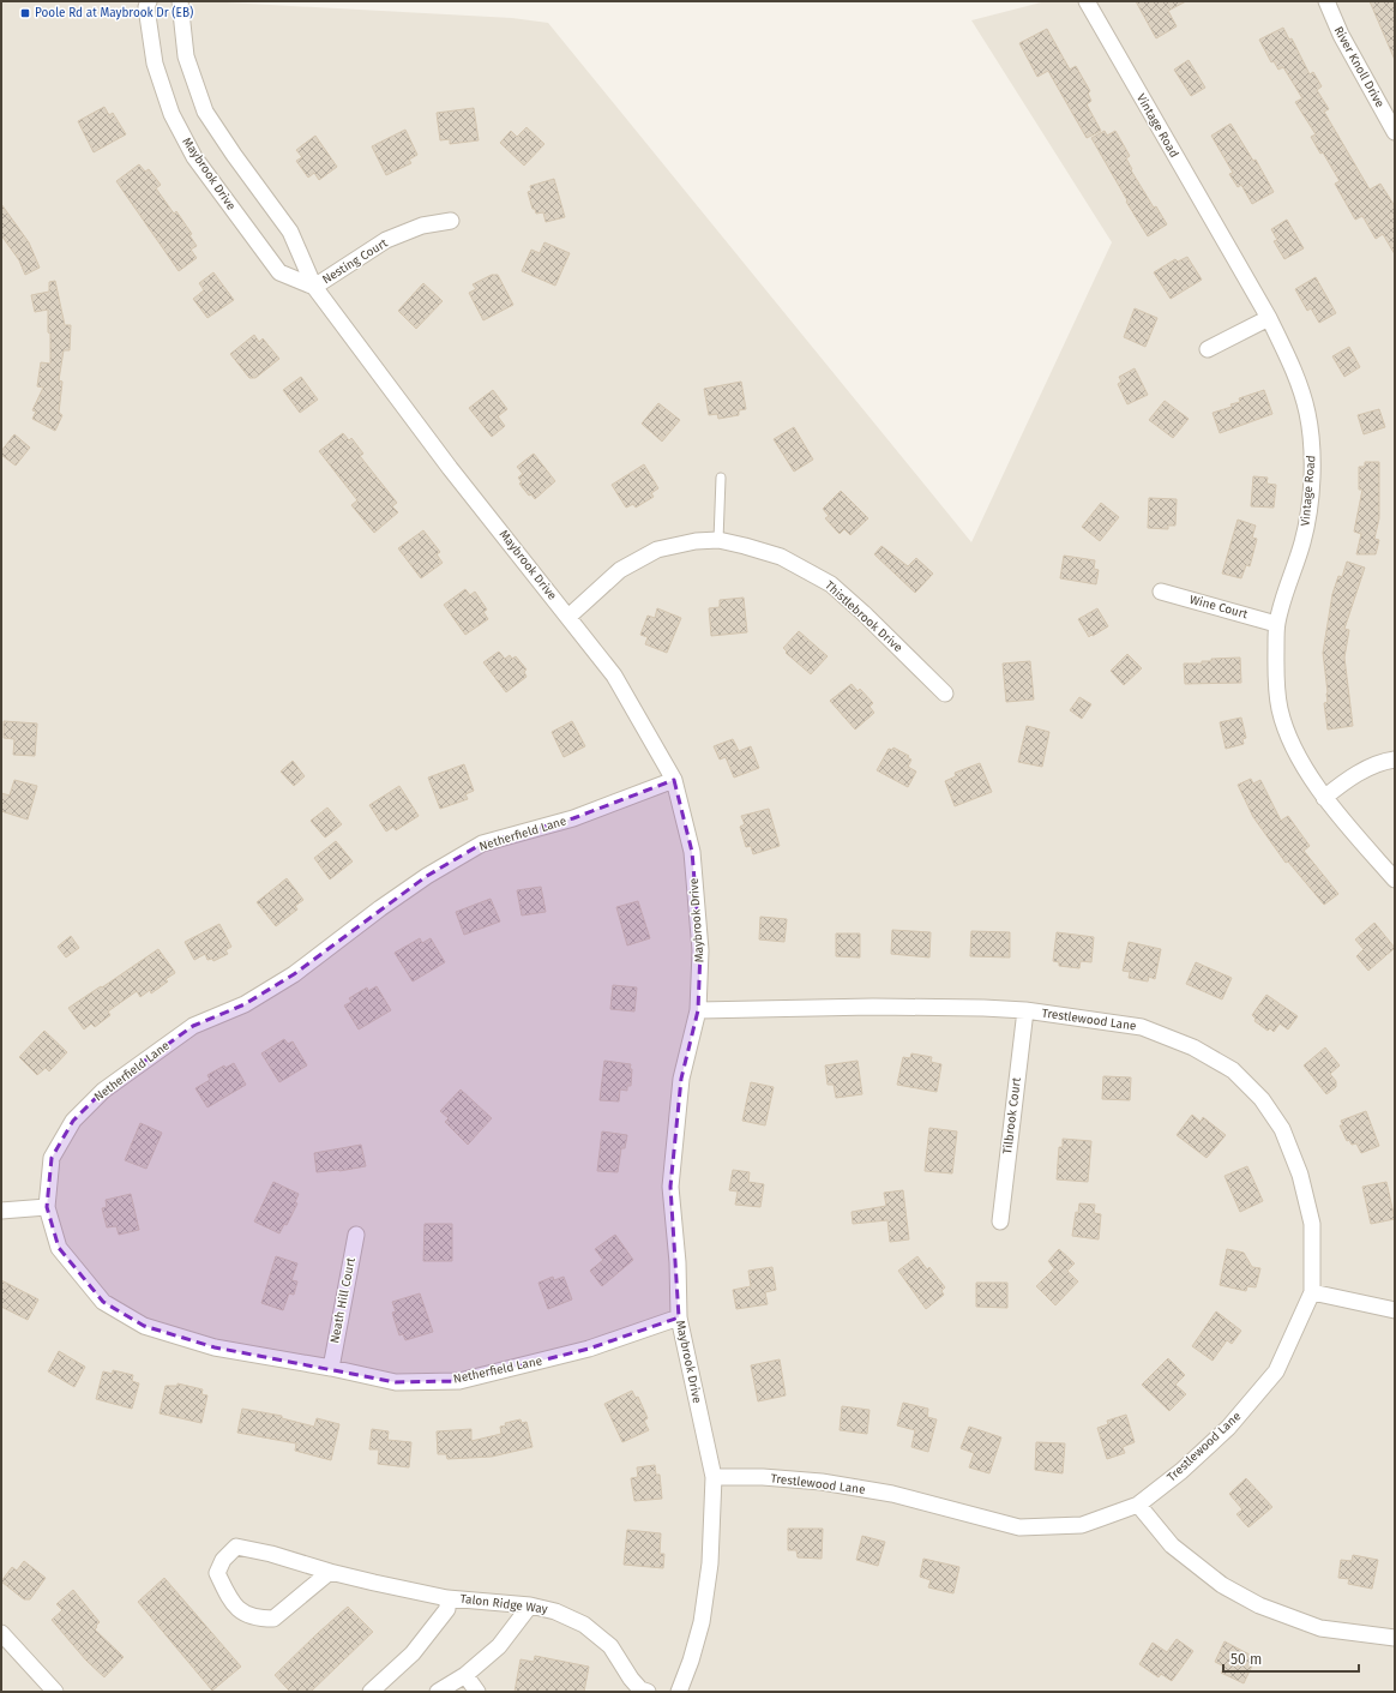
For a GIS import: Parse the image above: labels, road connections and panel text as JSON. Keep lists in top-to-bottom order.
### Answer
{
  "streets": {
    "street": [
      "River Knoll Drive",
      "Vintage Road",
      "Maybrook Drive",
      "Nesting Court",
      "Wine Court",
      "Thistlebrook Drive",
      "Netherfield Lane",
      "Trestlewood Lane",
      "Tilbrook Court",
      "Neath Hill Court",
      "Talon Ridge Way"
    ]
  },
  "crossings": [
    ["Vintage Road", "Wine Court"],
    ["Maybrook Drive", "Nesting Court"],
    ["Maybrook Drive", "Thistlebrook Drive"],
    ["Maybrook Drive", "Netherfield Lane"],
    ["Maybrook Drive", "Trestlewood Lane"],
    ["Netherfield Lane", "Neath Hill Court"],
    ["Trestlewood Lane", "Tilbrook Court"]
  ],
  "places": {
    "transit": ["Poole Rd at Maybrook Dr (EB)"]
  },
  "scale_bar": "50 m"
}
